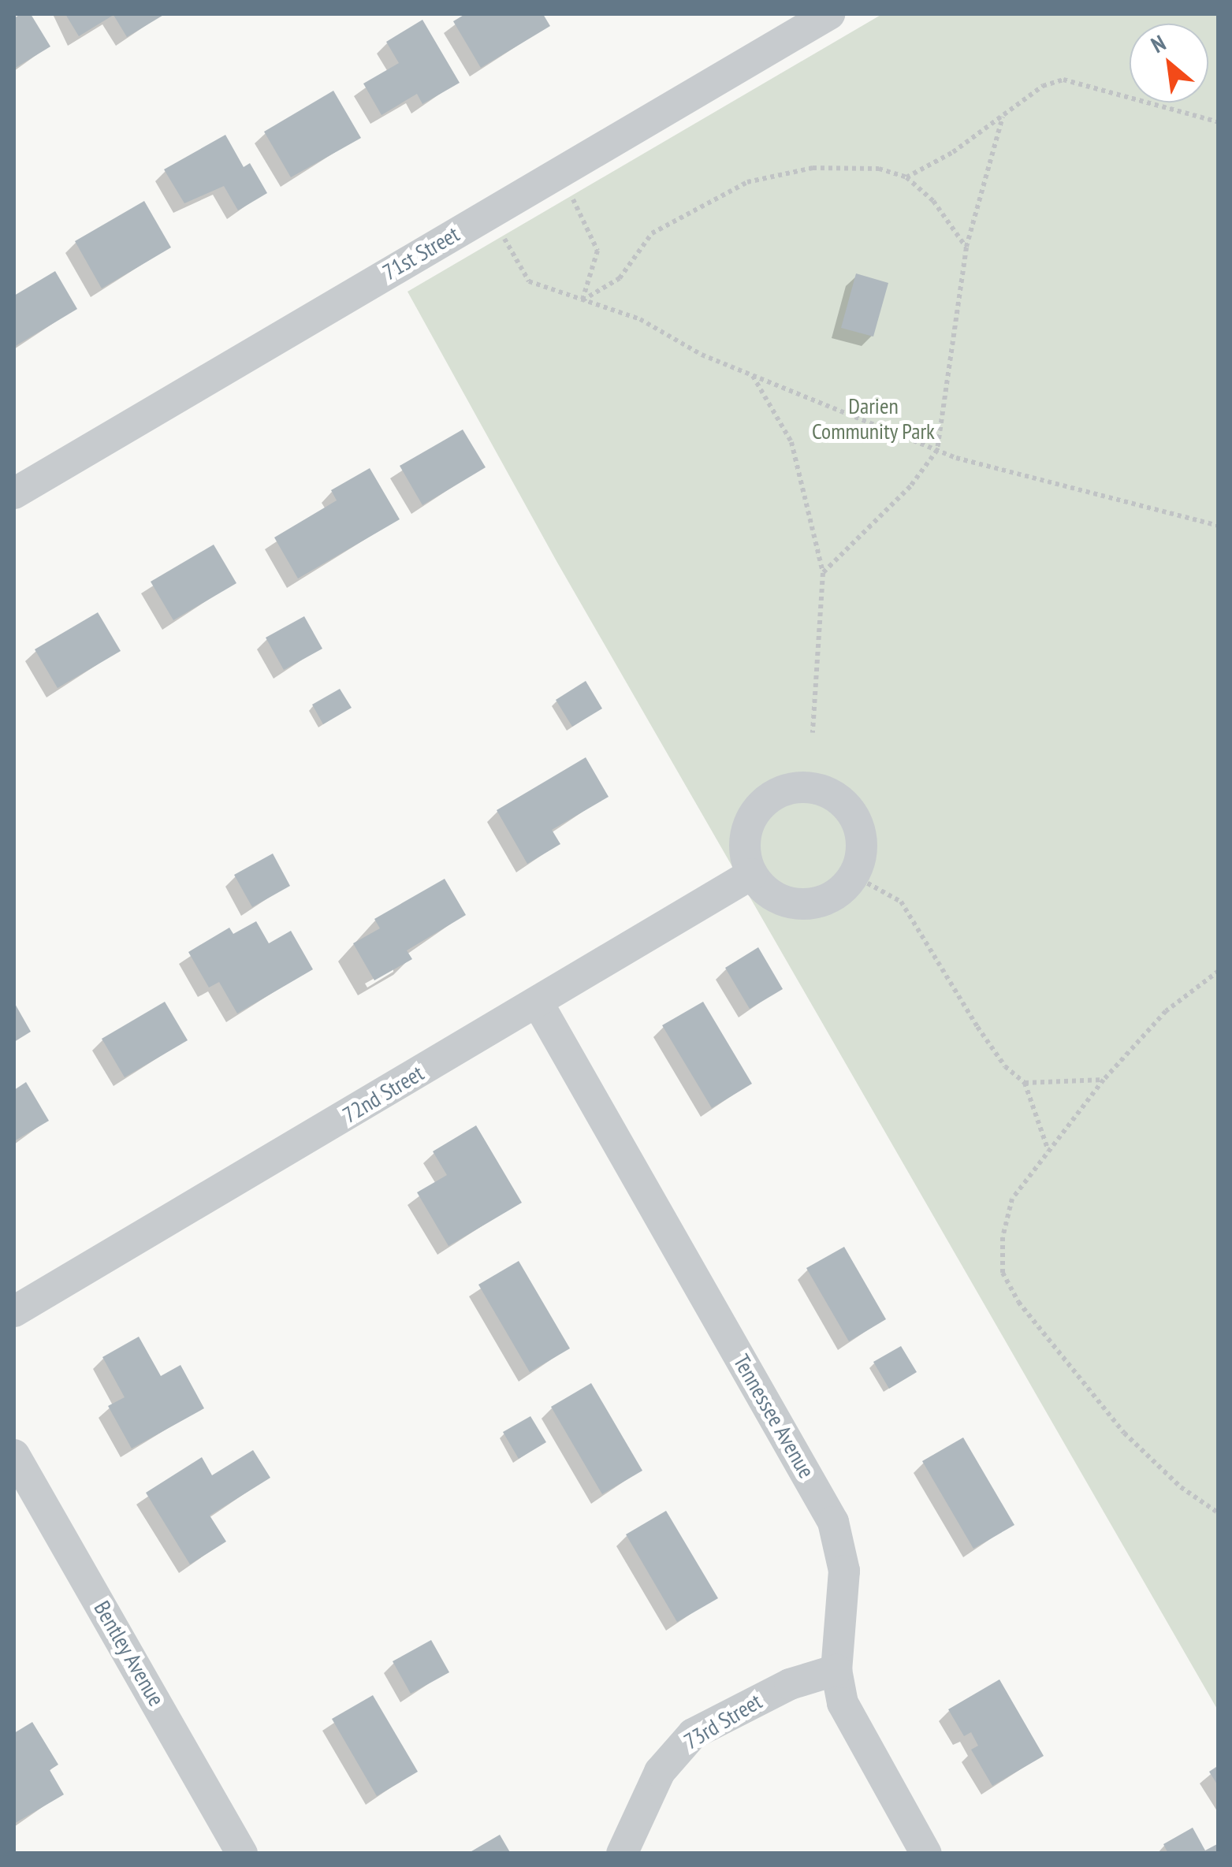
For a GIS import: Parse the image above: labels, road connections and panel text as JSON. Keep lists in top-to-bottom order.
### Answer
{
  "streets": {
    "street": [
      "71st Street",
      "72nd Street",
      "Tennessee Avenue",
      "Bentley Avenue",
      "73rd Street"
    ]
  },
  "crossings": [
    ["72nd Street", "Tennessee Avenue"],
    ["Tennessee Avenue", "73rd Street"]
  ],
  "parks": ["Darien Community Park"],
  "north": "top left"
}
